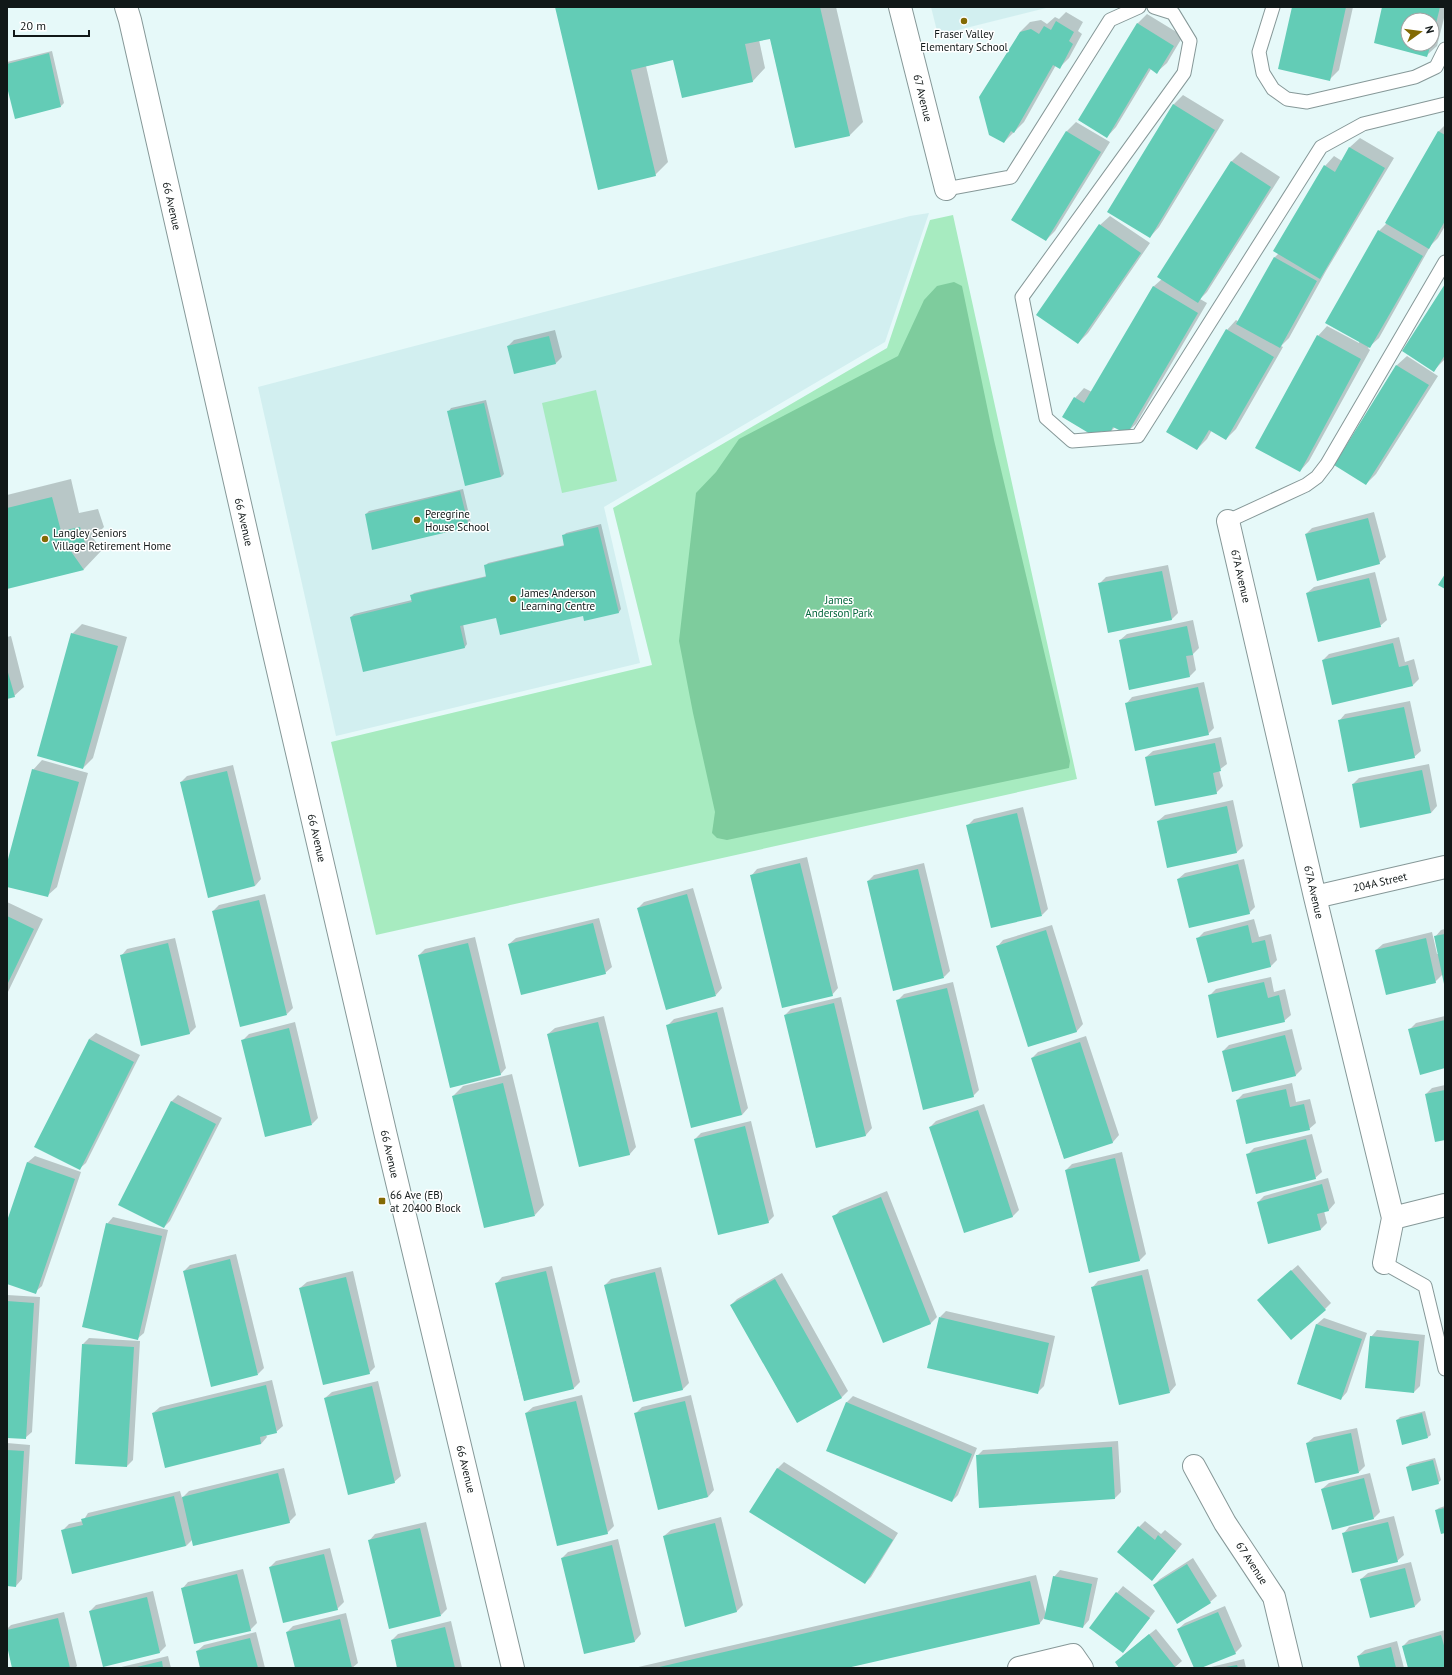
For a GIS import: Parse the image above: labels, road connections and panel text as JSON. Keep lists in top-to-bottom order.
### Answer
{
  "streets": {
    "street": [
      "67 Avenue",
      "66 Avenue",
      "67A Avenue",
      "204A Street"
    ]
  },
  "crossings": [
    ["67A Avenue", "204A Street"]
  ],
  "parks": ["James Anderson Park"],
  "places": {
    "other": [
      "Fraser Valley Elementary School",
      "Peregrine House School",
      "Langley Seniors Village Retirement Home",
      "James Anderson Learning Centre"
    ],
    "transit": ["66 Ave (EB) at 20400 Block"]
  },
  "scale_bar": "20 m",
  "north": "right"
}
